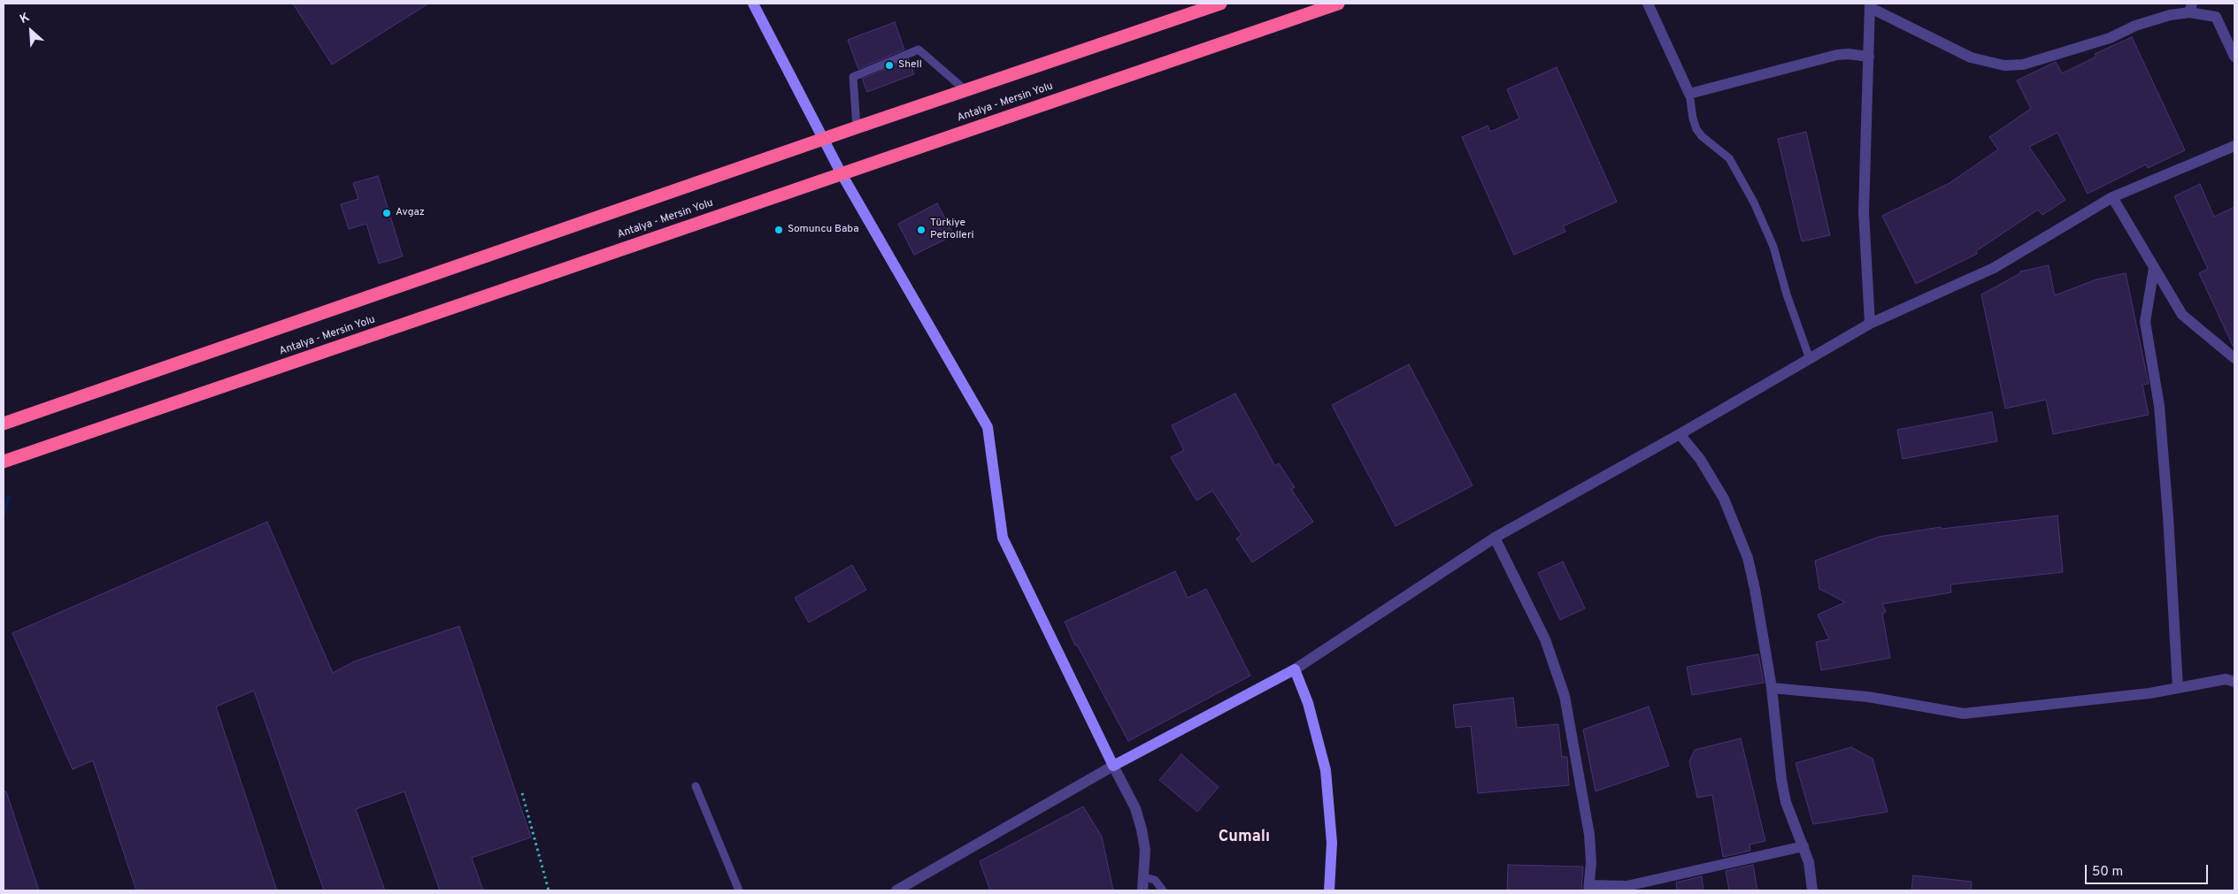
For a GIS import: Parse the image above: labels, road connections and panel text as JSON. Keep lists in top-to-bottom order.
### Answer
{
  "streets": {
    "highway": ["Antalya - Mersin Yolu"]
  },
  "districts": ["Cumalı"],
  "places": [
    "Shell",
    "Avgaz",
    "Somuncu Baba",
    "Türkiye Petrolleri"
  ],
  "scale_bar": "50 m",
  "north": "top left"
}
